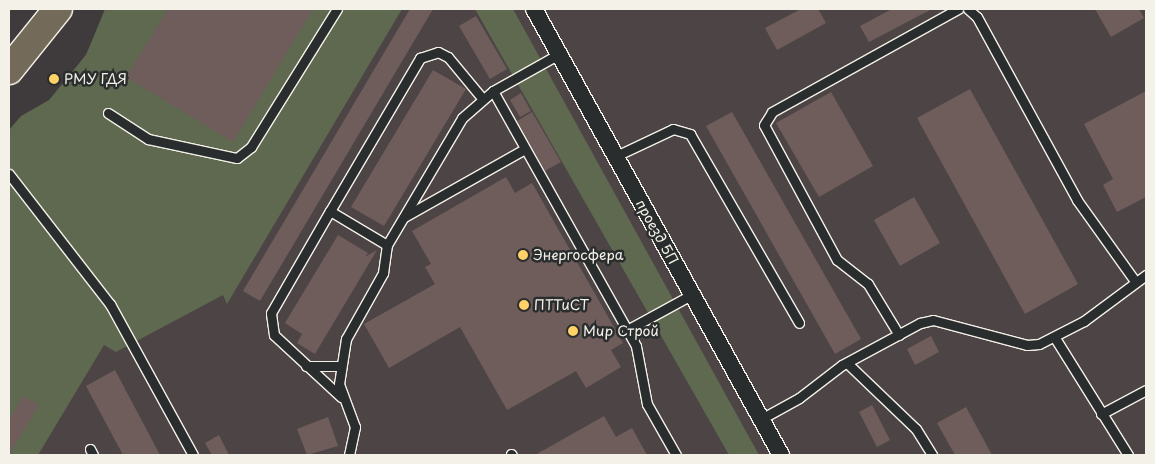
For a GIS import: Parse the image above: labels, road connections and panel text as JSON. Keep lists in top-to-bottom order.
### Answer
{
  "streets": {
    "street": ["проезд 5П"]
  },
  "places": [
    "РМУ ГДЯ",
    "Энергосфера",
    "ПТТиСТ",
    "Мир Строй"
  ]
}
